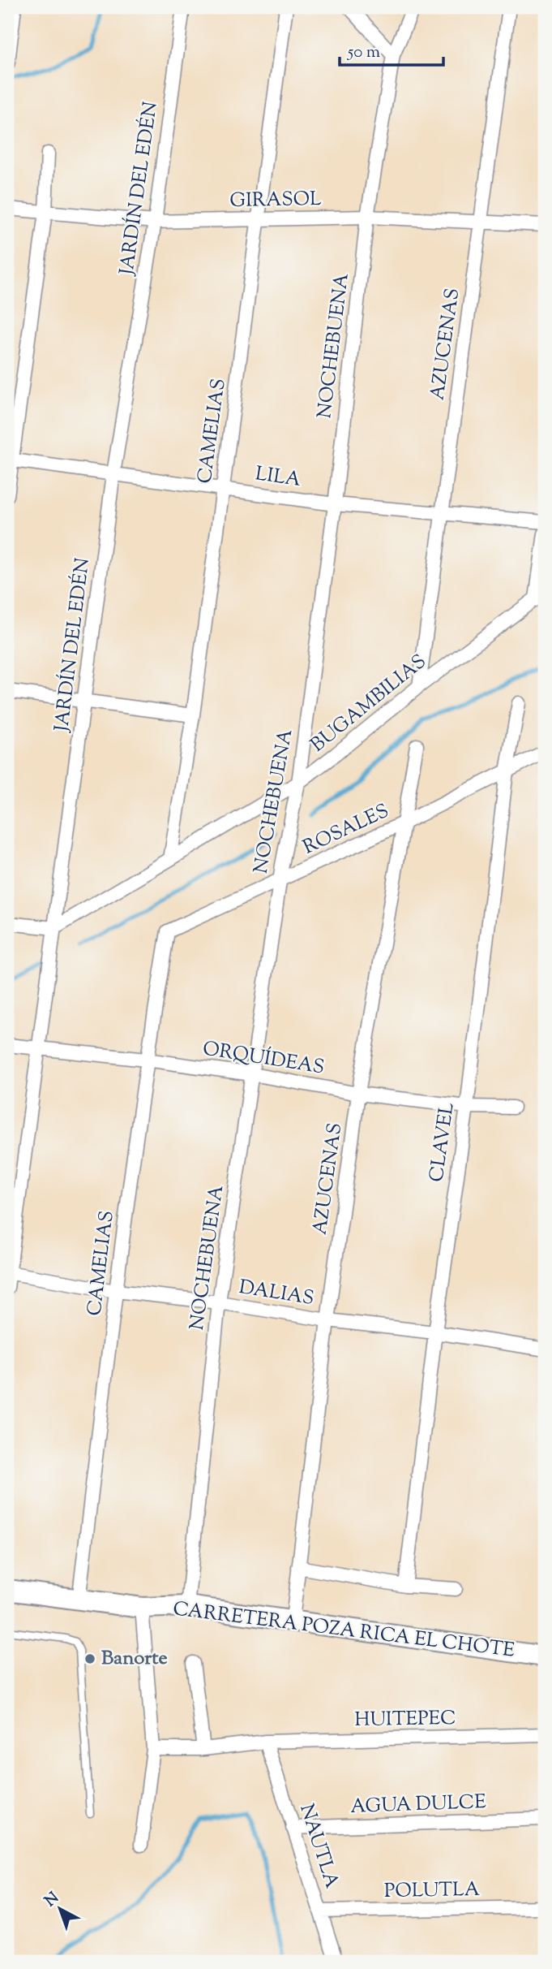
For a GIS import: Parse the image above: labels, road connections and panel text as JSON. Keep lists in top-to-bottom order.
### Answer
{
  "streets": {
    "main road": ["CARRETERA POZA RICA EL CHOTE"],
    "street": [
      "JARDÍN DEL EDÉN",
      "GIRASOL",
      "AZUCENAS",
      "NOCHEBUENA",
      "CAMELIAS",
      "LILA",
      "BUGAMBILIAS",
      "ROSALES",
      "ORQUÍDEAS",
      "CLAVEL",
      "DALIAS",
      "HUITEPEC",
      "AGUA DULCE",
      "NAUTLA",
      "POLUTLA"
    ]
  },
  "crossings": [
    ["JARDÍN DEL EDÉN", "GIRASOL"],
    ["JARDÍN DEL EDÉN", "LILA"],
    ["JARDÍN DEL EDÉN", "BUGAMBILIAS"],
    ["JARDÍN DEL EDÉN", "ORQUÍDEAS"],
    ["JARDÍN DEL EDÉN", "DALIAS"],
    ["GIRASOL", "AZUCENAS"],
    ["GIRASOL", "NOCHEBUENA"],
    ["GIRASOL", "CAMELIAS"],
    ["AZUCENAS", "LILA"],
    ["AZUCENAS", "BUGAMBILIAS"],
    ["AZUCENAS", "ROSALES"],
    ["AZUCENAS", "ORQUÍDEAS"],
    ["AZUCENAS", "DALIAS"],
    ["AZUCENAS", "CARRETERA POZA RICA EL CHOTE"],
    ["NOCHEBUENA", "LILA"],
    ["NOCHEBUENA", "BUGAMBILIAS"],
    ["NOCHEBUENA", "ROSALES"],
    ["NOCHEBUENA", "ORQUÍDEAS"],
    ["NOCHEBUENA", "DALIAS"],
    ["NOCHEBUENA", "CARRETERA POZA RICA EL CHOTE"],
    ["CAMELIAS", "LILA"],
    ["CAMELIAS", "BUGAMBILIAS"],
    ["CAMELIAS", "ROSALES"],
    ["CAMELIAS", "ORQUÍDEAS"],
    ["CAMELIAS", "DALIAS"],
    ["CAMELIAS", "CARRETERA POZA RICA EL CHOTE"],
    ["ROSALES", "CLAVEL"],
    ["ORQUÍDEAS", "CLAVEL"],
    ["CLAVEL", "DALIAS"],
    ["HUITEPEC", "NAUTLA"],
    ["AGUA DULCE", "NAUTLA"],
    ["NAUTLA", "POLUTLA"]
  ],
  "places": ["Banorte"],
  "scale_bar": "50 m",
  "north": "top left"
}
